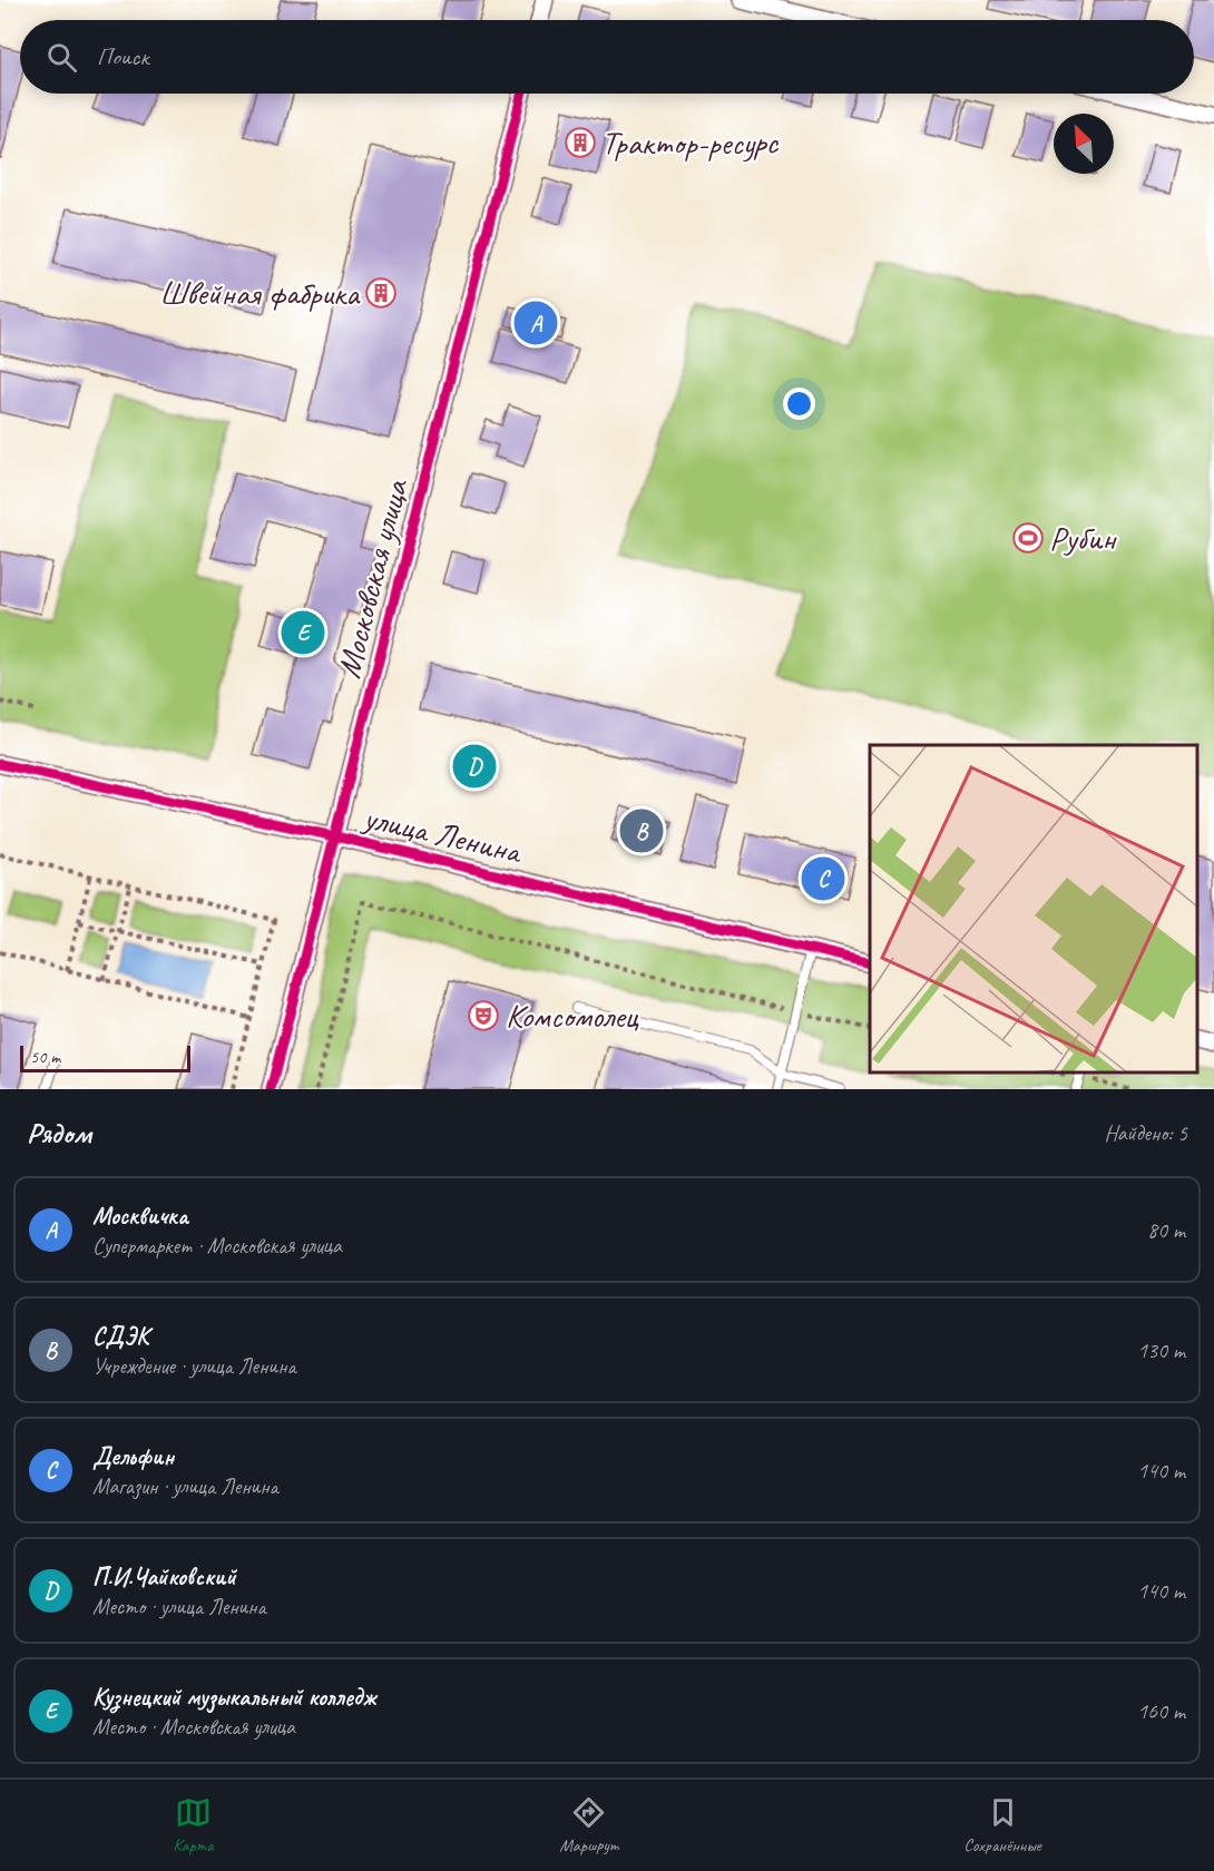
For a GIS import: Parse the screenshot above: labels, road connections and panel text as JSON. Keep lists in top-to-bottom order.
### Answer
{
  "streets": {
    "street": ["Московская улица", "улица Ленина"]
  },
  "crossings": [
    ["Московская улица", "улица Ленина"]
  ],
  "places": {
    "building": ["Трактор-ресурс", "Швейная фабрика"],
    "sports": ["Рубин"],
    "theatre": ["Комсомолец"]
  },
  "scale_bar": "50 m",
  "north": "top left",
  "page": {
    "search": "Поиск",
    "pins": [
      "A",
      "E",
      "D",
      "B",
      "C"
    ],
    "scale": "50 m",
    "heading": ["Рядом", "Найдено: 5"],
    "list": [
      {
        "mark": "A",
        "name": "Москвичка",
        "note": "Супермаркет · Московская улица",
        "value": "80 m"
      },
      {
        "mark": "B",
        "name": "СДЭК",
        "note": "Учреждение · улица Ленина",
        "value": "130 m"
      },
      {
        "mark": "C",
        "name": "Дельфин",
        "note": "Магазин · улица Ленина",
        "value": "140 m"
      },
      {
        "mark": "D",
        "name": "П.И.Чайковский",
        "note": "Место · улица Ленина",
        "value": "140 m"
      },
      {
        "mark": "E",
        "name": "Кузнецкий музыкальный колледж",
        "note": "Место · Московская улица",
        "value": "160 m"
      }
    ],
    "nav": ["Карта", "Маршрут", "Сохранённые"]
  }
}
